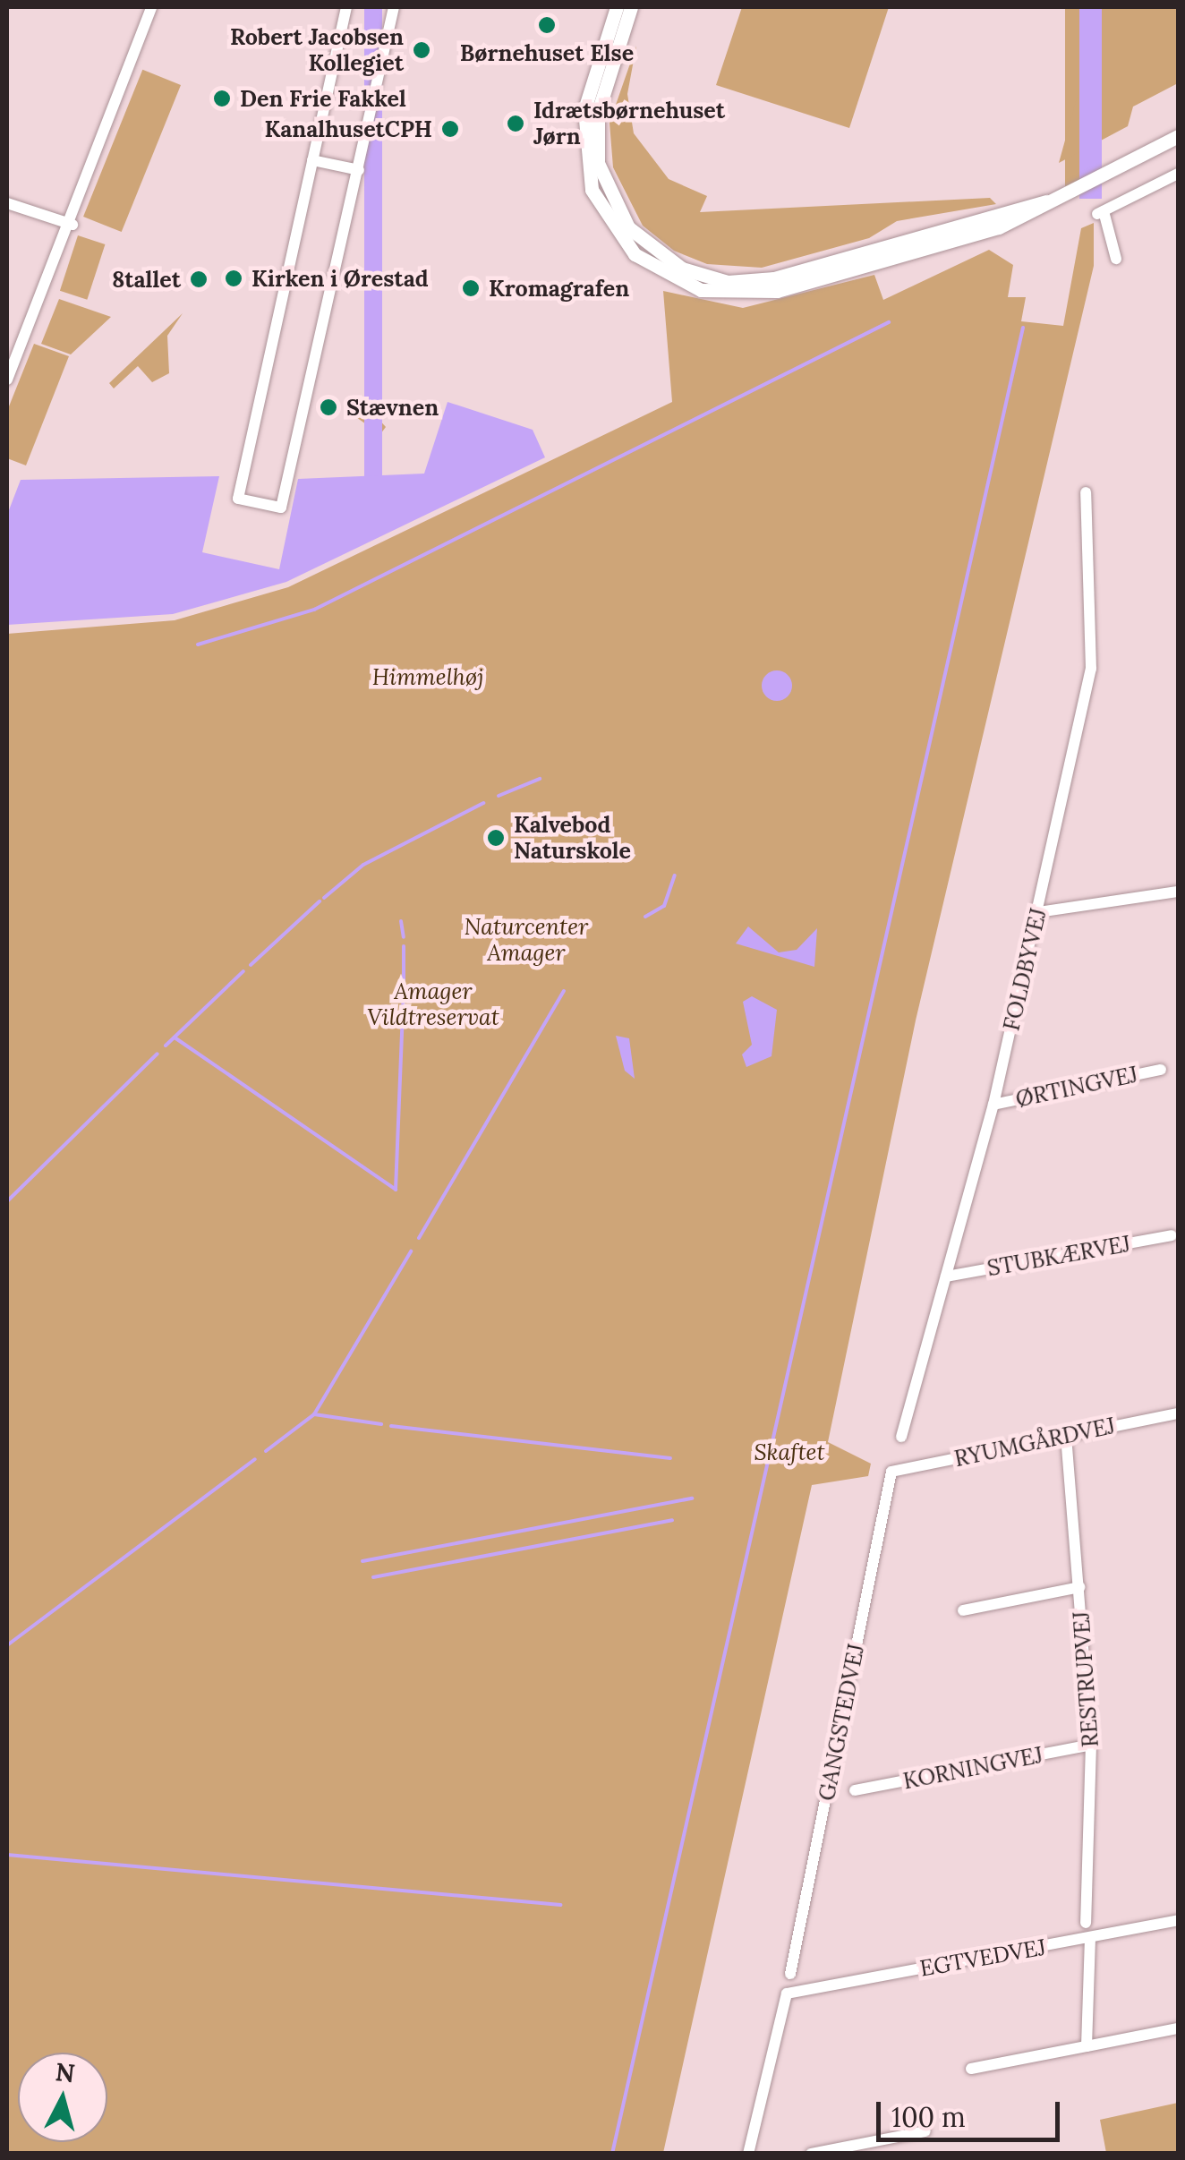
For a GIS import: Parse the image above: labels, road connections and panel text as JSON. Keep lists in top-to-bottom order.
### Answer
{
  "streets": {
    "street": [
      "FOLDBYVEJ",
      "ØRTINGVEJ",
      "STUBKÆRVEJ",
      "RYUMGÅRDVEJ",
      "RESTRUPVEJ",
      "GANGSTEDVEJ",
      "KORNINGVEJ",
      "EGTVEDVEJ"
    ]
  },
  "crossings": [
    ["FOLDBYVEJ", "ØRTINGVEJ"],
    ["FOLDBYVEJ", "STUBKÆRVEJ"],
    ["RYUMGÅRDVEJ", "RESTRUPVEJ"],
    ["RYUMGÅRDVEJ", "GANGSTEDVEJ"],
    ["RESTRUPVEJ", "KORNINGVEJ"]
  ],
  "parks": [
    "Himmelhøj",
    "Naturcenter Amager",
    "Amager Vildtreservat",
    "Skaftet"
  ],
  "places": [
    "Børnehuset Else",
    "Robert Jacobsen Kollegiet",
    "Den Frie Fakkel",
    "Idrætsbørnehuset Jørn",
    "KanalhusetCPH",
    "Kirken i Ørestad",
    "8tallet",
    "Kromagrafen",
    "Stævnen",
    "Kalvebod Naturskole"
  ],
  "scale_bar": "100 m",
  "north": "top"
}
